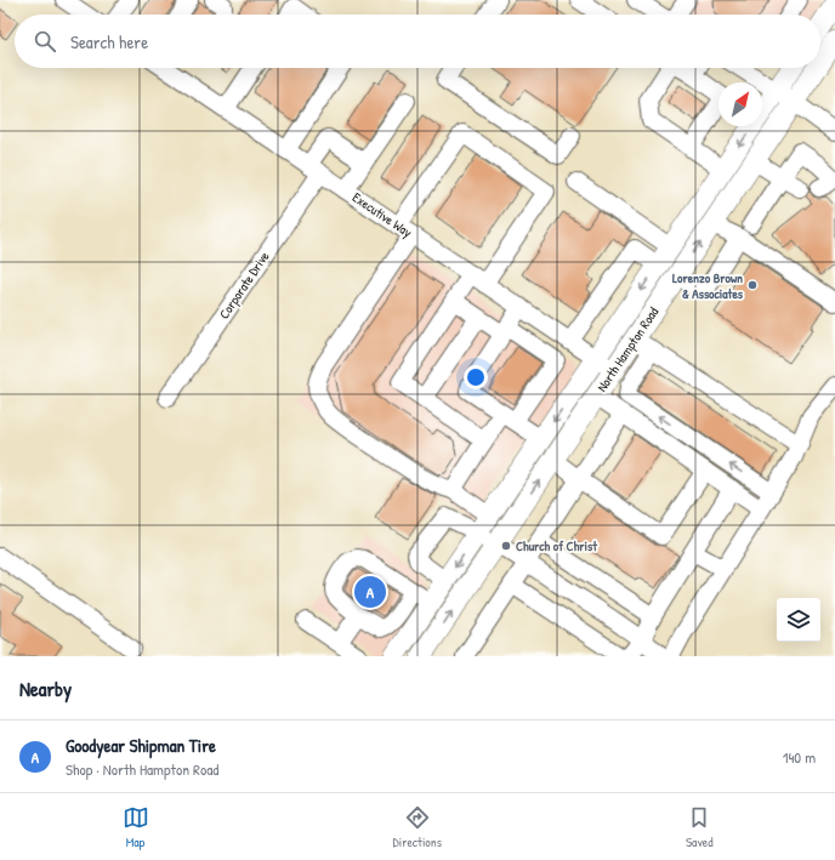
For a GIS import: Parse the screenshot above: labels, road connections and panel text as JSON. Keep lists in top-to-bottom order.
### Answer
{
  "streets": {
    "main road": ["North Hampton Road"],
    "street": ["Executive Way", "Corporate Drive"]
  },
  "crossings": [
    ["Executive Way", "Corporate Drive"],
    ["Executive Way", "North Hampton Road"]
  ],
  "places": ["Lorenzo Brown & Associates", "Church of Christ"],
  "north": "top right",
  "page": {
    "search": "Search here",
    "pins": "A",
    "heading": "Nearby",
    "list": [
      {
        "mark": "A",
        "name": "Goodyear Shipman Tire",
        "note": "Shop · North Hampton Road",
        "value": "140 m"
      }
    ],
    "nav": ["Map", "Directions", "Saved"]
  }
}
